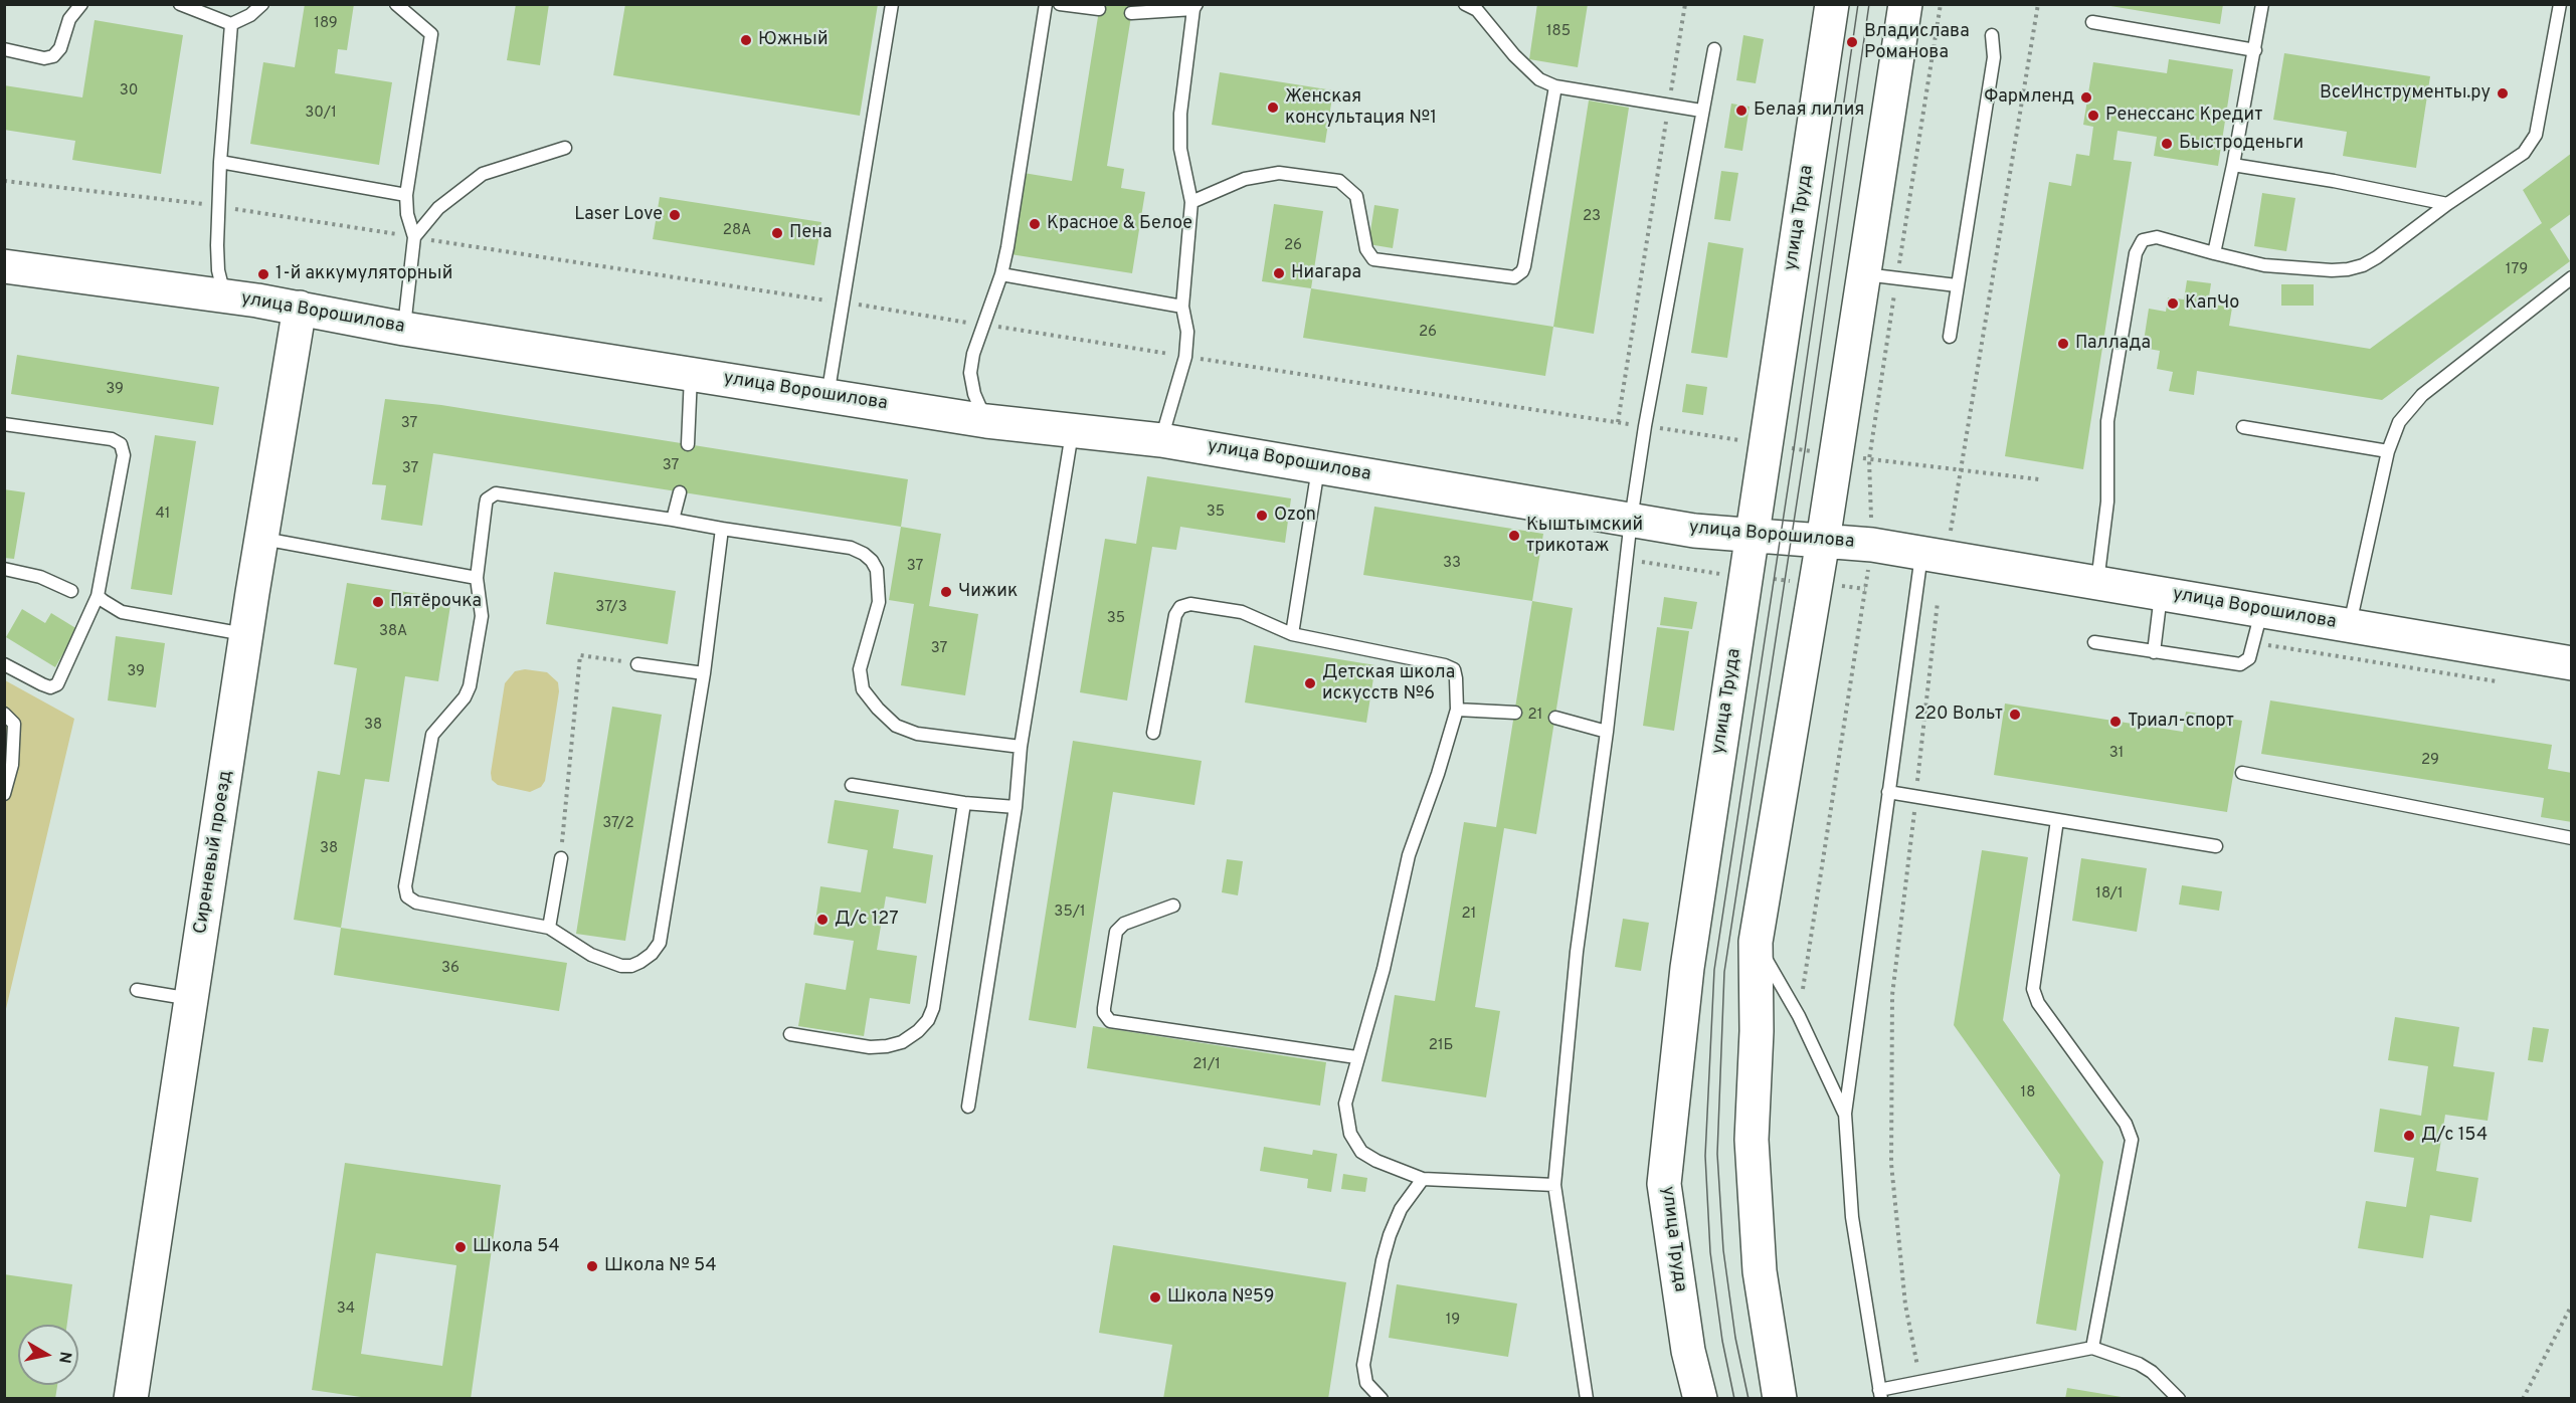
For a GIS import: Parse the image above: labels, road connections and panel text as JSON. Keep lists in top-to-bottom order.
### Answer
{
  "streets": {
    "main road": ["улица Труда", "улица Ворошилова", "Сиреневый проезд"]
  },
  "crossings": [
    ["улица Труда", "улица Ворошилова"],
    ["улица Ворошилова", "Сиреневый проезд"]
  ],
  "places": [
    "Южный",
    "Владислава Романова",
    "ВсеИнструменты.ру",
    "Фармленд",
    "Женская консультация №1",
    "Белая лилия",
    "Ренессанс Кредит",
    "Быстроденьги",
    "Laser Love",
    "Красное & Белое",
    "Пена",
    "Ниагара",
    "1-й аккумуляторный",
    "КапЧо",
    "Паллада",
    "Ozon",
    "Кыштымский трикотаж",
    "Чижик",
    "Пятёрочка",
    "Детская школа искусств №6",
    "220 Вольт",
    "Триал-спорт",
    "Д/с 127",
    "Д/с 154",
    "Школа 54",
    "Школа № 54",
    "Школа №59"
  ],
  "house_numbers": [
    "189",
    "185",
    "30",
    "30/1",
    "23",
    "28А",
    "26",
    "179",
    "26",
    "39",
    "37",
    "37",
    "37",
    "35",
    "41",
    "33",
    "37",
    "37/3",
    "35",
    "38А",
    "37",
    "39",
    "21",
    "38",
    "31",
    "29",
    "37/2",
    "38",
    "18/1",
    "35/1",
    "21",
    "36",
    "21Б",
    "21/1",
    "18",
    "34",
    "19"
  ],
  "north": "right"
}
